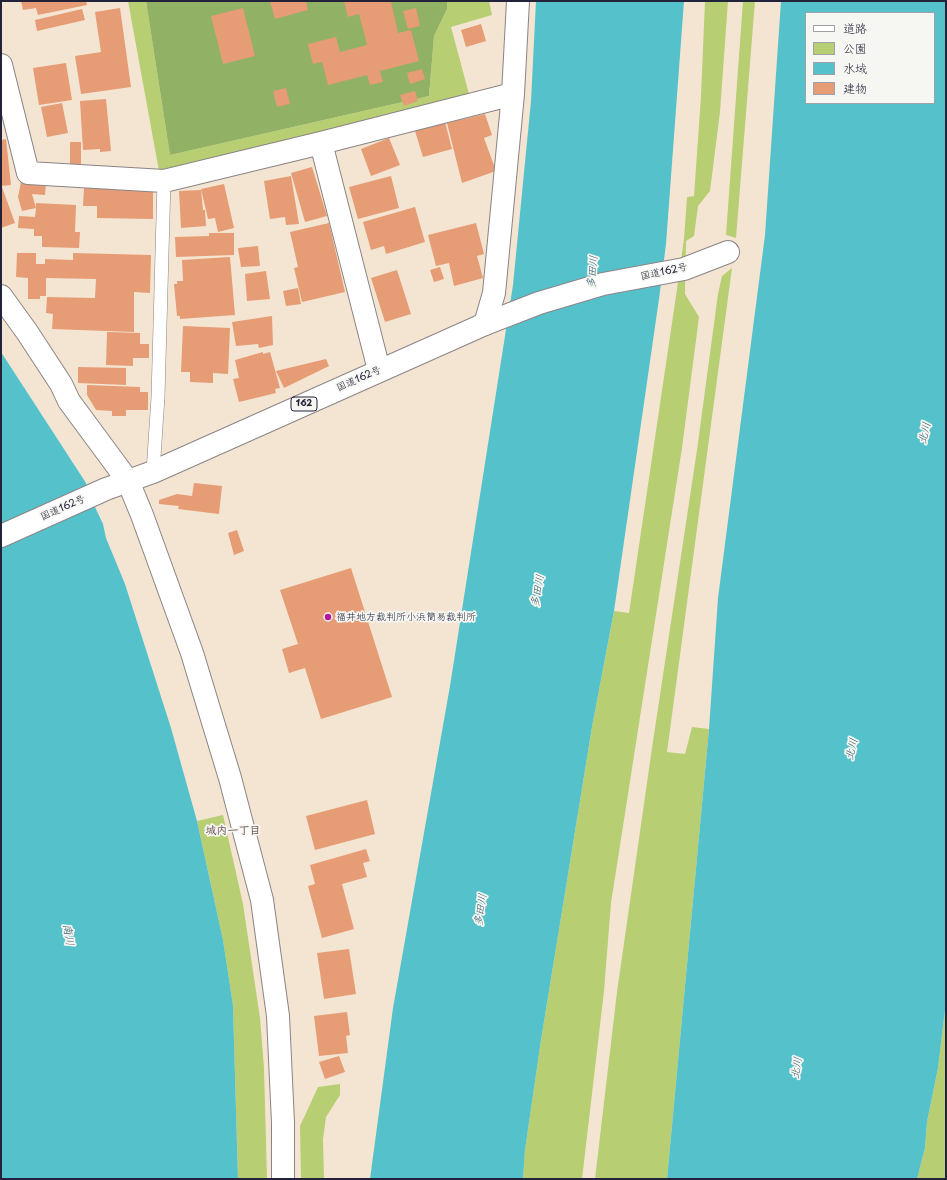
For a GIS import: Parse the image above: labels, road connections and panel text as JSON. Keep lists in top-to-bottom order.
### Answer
{
  "streets": {
    "main road": ["国道162号", "162"]
  },
  "districts": ["城内一丁目"],
  "water": ["多田川", "北川", "南川"],
  "places": ["福井地方裁判所小浜簡易裁判所"],
  "legend": [
    "道路",
    "公園",
    "水域",
    "建物"
  ]
}
